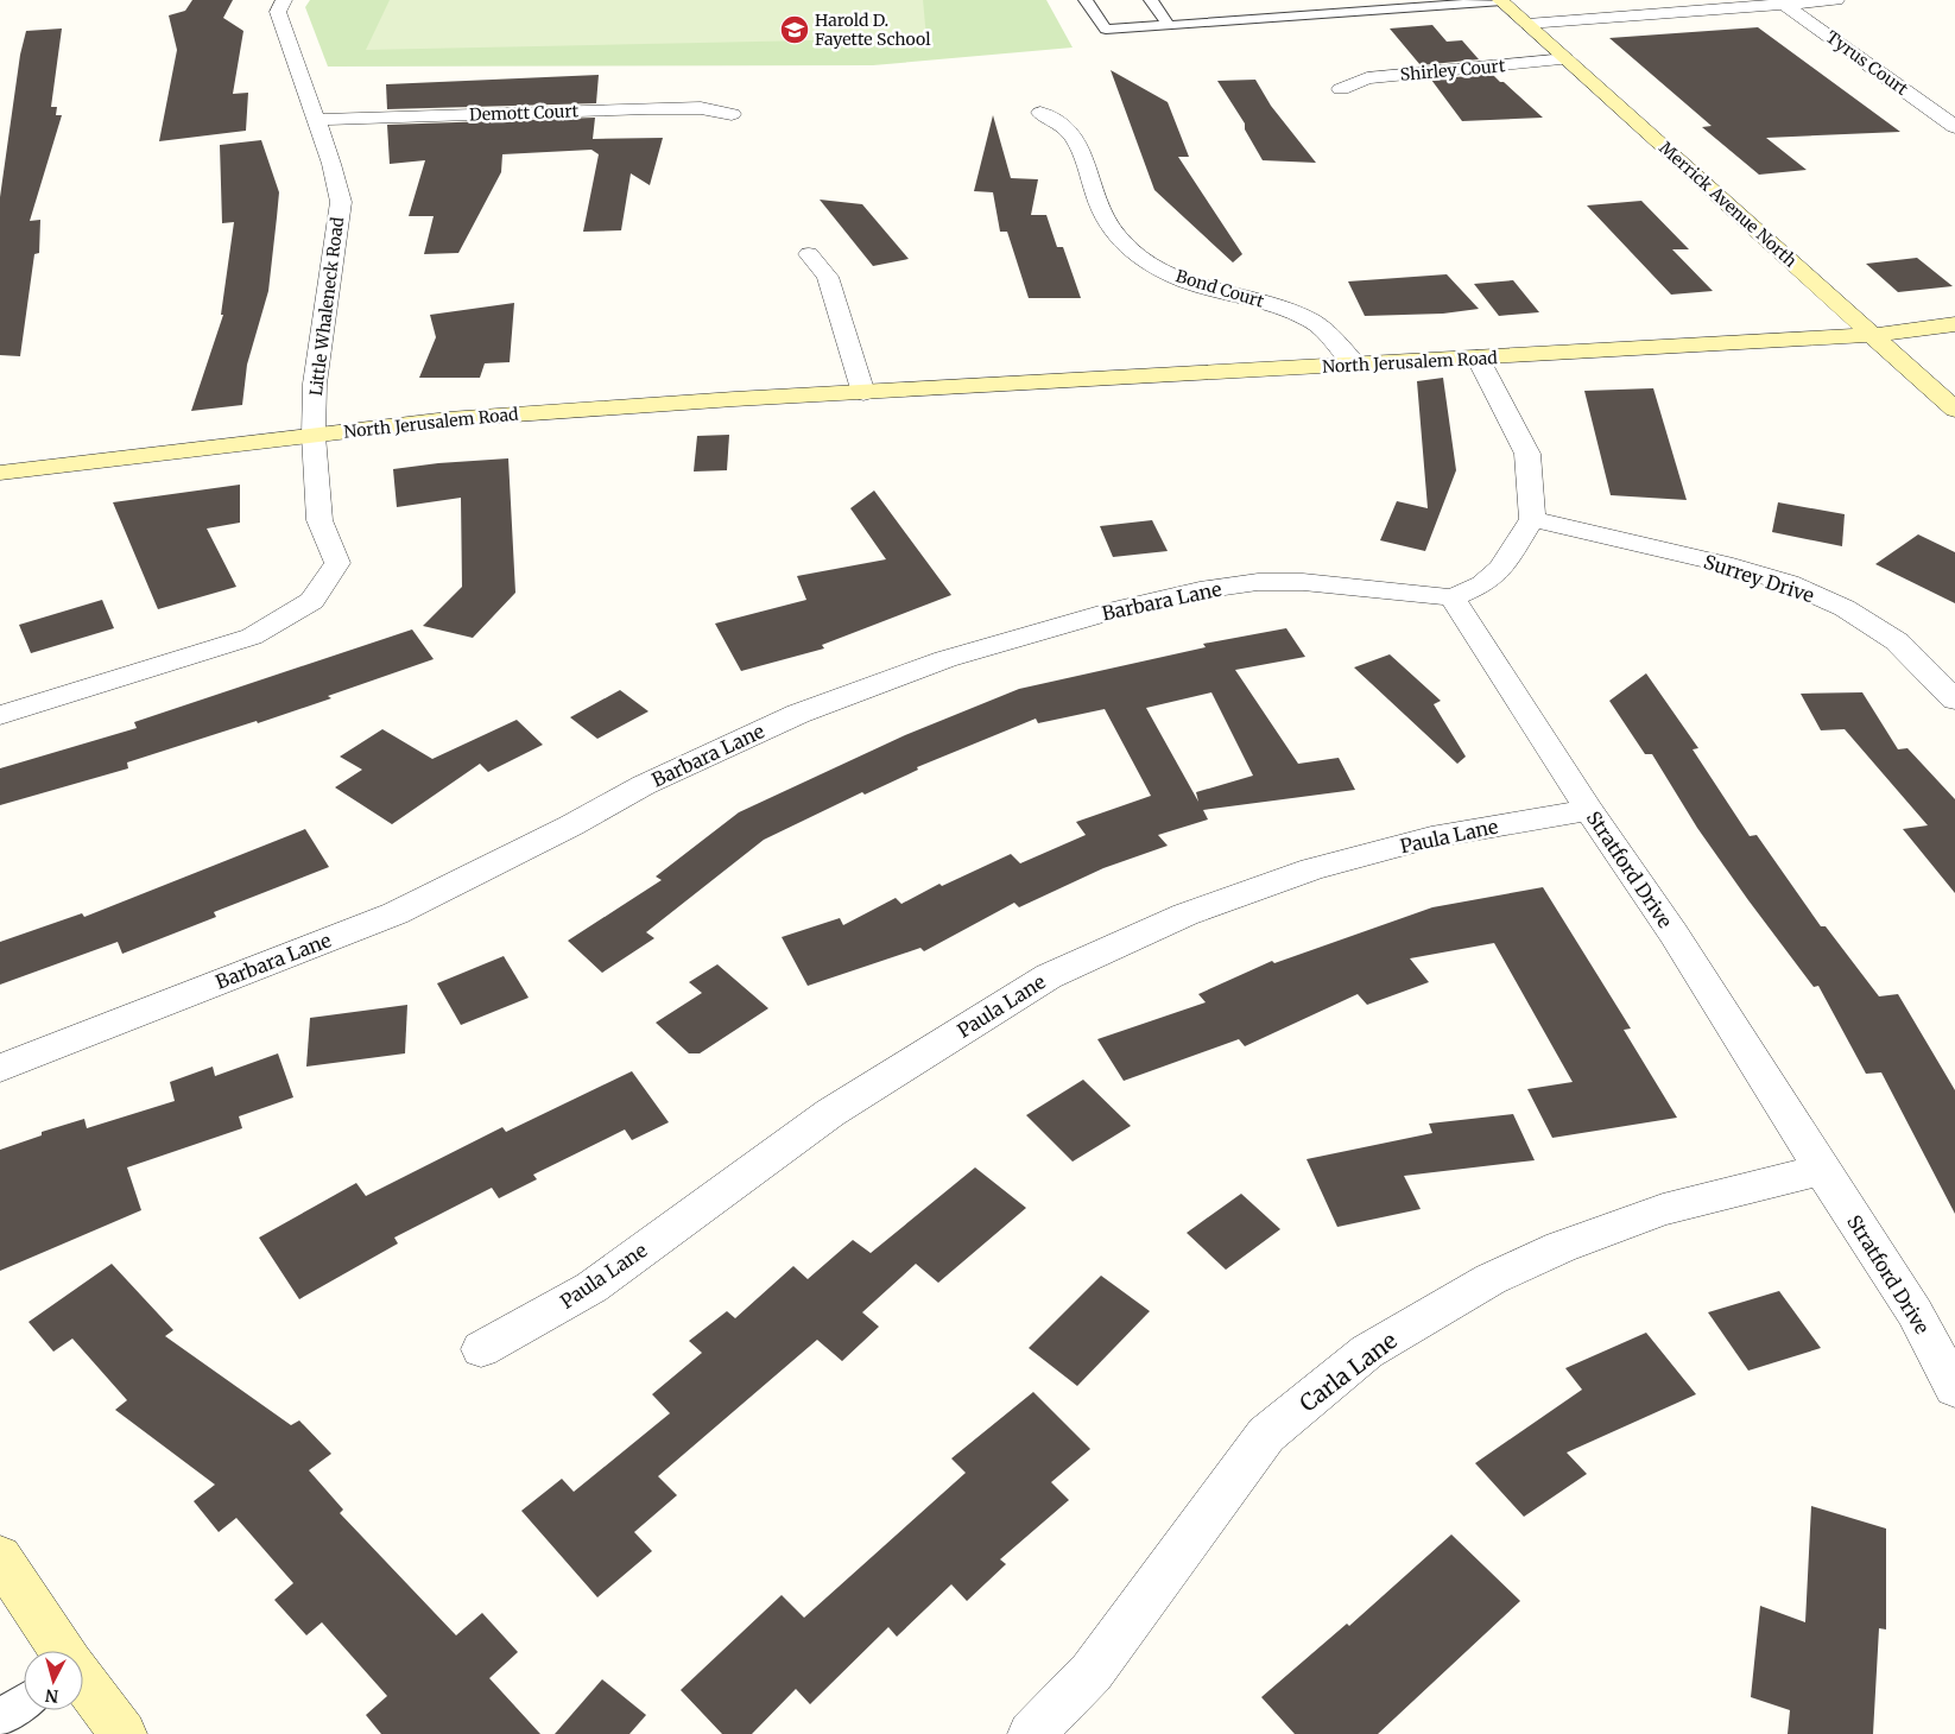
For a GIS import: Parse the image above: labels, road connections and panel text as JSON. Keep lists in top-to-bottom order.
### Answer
{
  "streets": {
    "main road": ["Merrick Avenue North", "North Jerusalem Road"],
    "street": [
      "Tyrus Court",
      "Shirley Court",
      "Demott Court",
      "Bond Court",
      "Little Whaleneck Road",
      "Surrey Drive",
      "Barbara Lane",
      "Paula Lane",
      "Stratford Drive",
      "Carla Lane"
    ]
  },
  "crossings": [
    ["Shirley Court", "Merrick Avenue North"],
    ["Demott Court", "Little Whaleneck Road"],
    ["Merrick Avenue North", "North Jerusalem Road"],
    ["Bond Court", "North Jerusalem Road"],
    ["Little Whaleneck Road", "North Jerusalem Road"],
    ["Barbara Lane", "Stratford Drive"],
    ["Paula Lane", "Stratford Drive"],
    ["Stratford Drive", "Carla Lane"]
  ],
  "places": {
    "school or university": ["Harold D. Fayette School"]
  },
  "north": "bottom"
}
